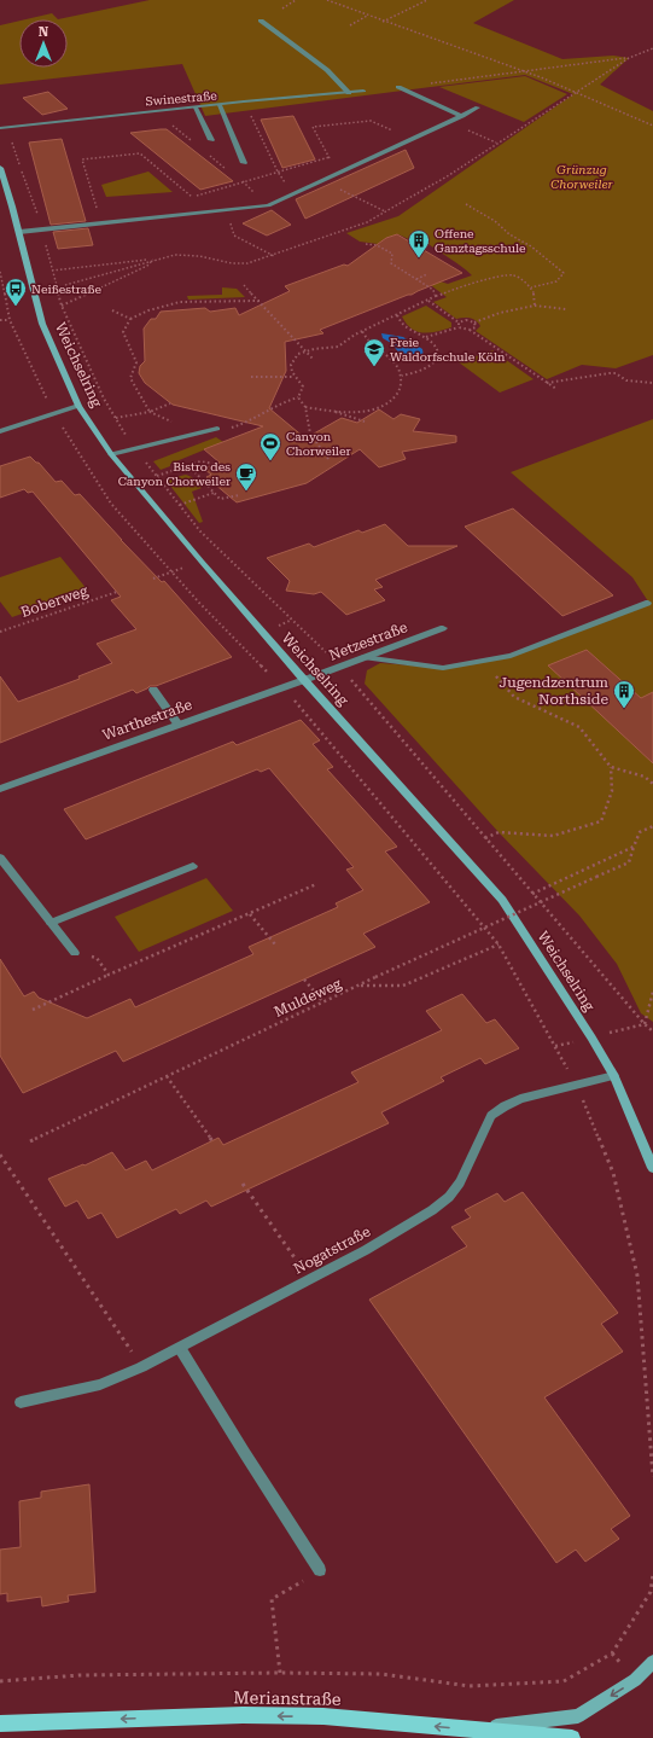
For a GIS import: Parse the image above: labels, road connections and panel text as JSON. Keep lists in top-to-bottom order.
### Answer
{
  "streets": {
    "main road": ["Merianstraße"],
    "street": [
      "Swinestraße",
      "Weichselring",
      "Netzestraße",
      "Warthestraße",
      "Nogatstraße"
    ],
    "path": ["Boberweg", "Muldeweg"]
  },
  "crossings": [
    ["Weichselring", "Netzestraße"],
    ["Weichselring", "Warthestraße"],
    ["Weichselring", "Nogatstraße"],
    ["Netzestraße", "Warthestraße"]
  ],
  "one_way": ["Merianstraße"],
  "parks": ["Grünzug Chorweiler"],
  "places": {
    "building": ["Offene Ganztagsschule", "Jugendzentrum Northside"],
    "bus stop": ["Neißestraße"],
    "school or university": ["Freie Waldorfschule Köln"],
    "sports": ["Canyon Chorweiler"],
    "cafe": ["Bistro des Canyon Chorweiler"]
  },
  "north": "top"
}
